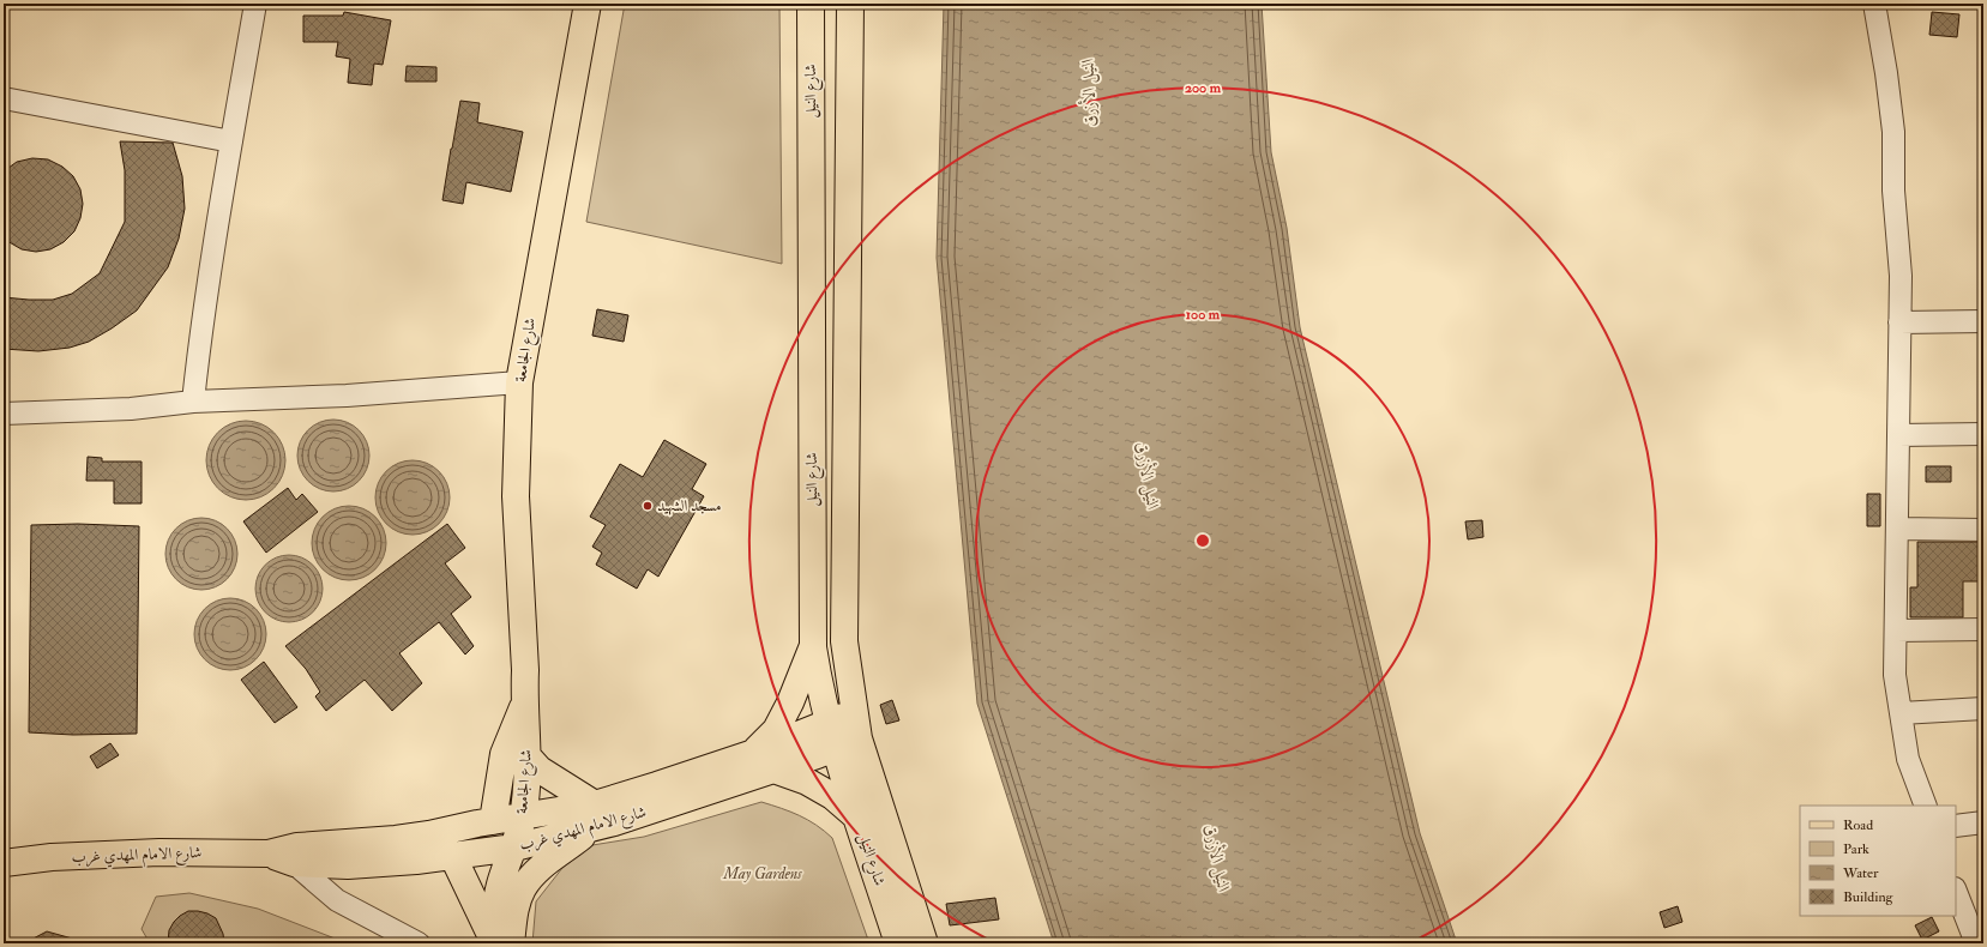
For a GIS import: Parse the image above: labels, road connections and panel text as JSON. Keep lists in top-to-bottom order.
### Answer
{
  "streets": {
    "main road": ["شارع النيل", "شارع الجامعة", "شارع الامام المهدي غرب"]
  },
  "crossings": [
    ["شارع النيل", "شارع الامام المهدي غرب"],
    ["شارع الجامعة", "شارع الامام المهدي غرب"]
  ],
  "water": ["النيل الأزرق"],
  "parks": ["May Gardens"],
  "places": ["مسجد الشهيد"],
  "legend": [
    "Road",
    "Park",
    "Water",
    "Building"
  ],
  "rings": ["200 m", "100 m"]
}
